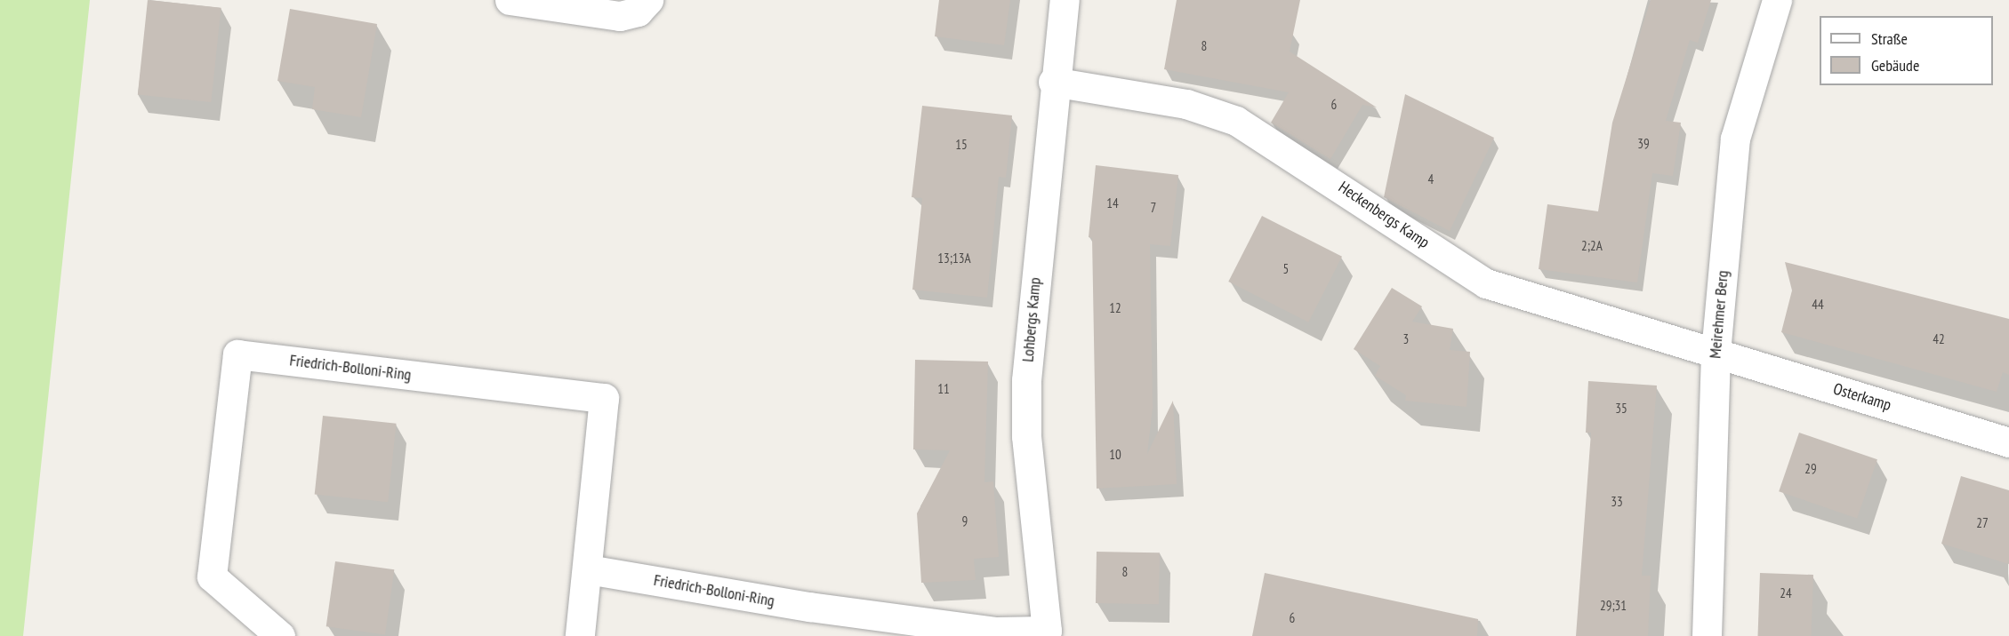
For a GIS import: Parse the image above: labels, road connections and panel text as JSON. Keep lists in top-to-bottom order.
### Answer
{
  "streets": {
    "street": [
      "Heckenbergs Kamp",
      "Meirehmer Berg",
      "Lohbergs Kamp",
      "Friedrich-Bolloni-Ring",
      "Osterkamp"
    ]
  },
  "crossings": [
    ["Heckenbergs Kamp", "Meirehmer Berg"],
    ["Heckenbergs Kamp", "Lohbergs Kamp"],
    ["Heckenbergs Kamp", "Osterkamp"],
    ["Meirehmer Berg", "Osterkamp"],
    ["Lohbergs Kamp", "Friedrich-Bolloni-Ring"]
  ],
  "house_numbers": [
    "8",
    "6",
    "39",
    "15",
    "4",
    "14",
    "7",
    "2;2A",
    "13;13A",
    "5",
    "44",
    "12",
    "3",
    "42",
    "11",
    "35",
    "10",
    "29",
    "33",
    "9",
    "27",
    "8",
    "24",
    "29;31",
    "6"
  ],
  "legend": ["Straße", "Gebäude"]
}
